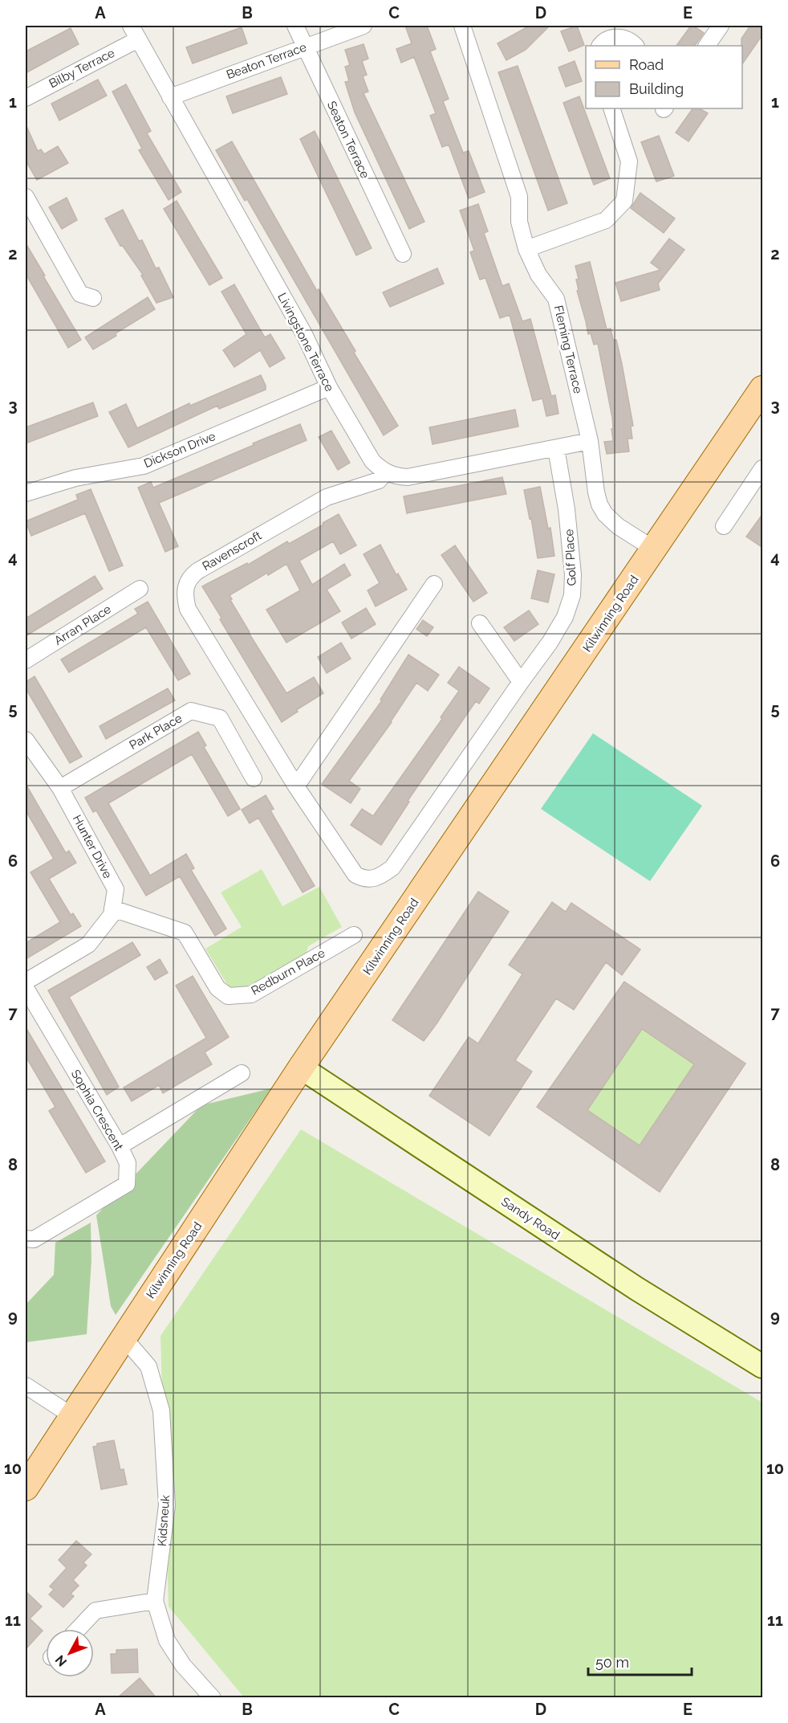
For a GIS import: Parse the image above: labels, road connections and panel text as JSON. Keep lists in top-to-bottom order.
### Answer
{
  "streets": {
    "main road": ["Kilwinning Road", "Sandy Road"],
    "street": [
      "Beaton Terrace",
      "Bilby Terrace",
      "Seaton Terrace",
      "Livingstone Terrace",
      "Fleming Terrace",
      "Dickson Drive",
      "Ravenscroft",
      "Golf Place",
      "Arran Place",
      "Park Place",
      "Hunter Drive",
      "Redburn Place",
      "Sophia Crescent",
      "Kidsneuk"
    ]
  },
  "crossings": [
    ["Beaton Terrace", "Seaton Terrace"],
    ["Beaton Terrace", "Livingstone Terrace"],
    ["Bilby Terrace", "Livingstone Terrace"],
    ["Livingstone Terrace", "Dickson Drive"],
    ["Livingstone Terrace", "Ravenscroft"],
    ["Fleming Terrace", "Kilwinning Road"],
    ["Ravenscroft", "Golf Place"],
    ["Kilwinning Road", "Sandy Road"],
    ["Kilwinning Road", "Kidsneuk"],
    ["Park Place", "Hunter Drive"],
    ["Hunter Drive", "Redburn Place"]
  ],
  "legend": ["Road", "Building"],
  "scale_bar": "50 m",
  "north": "bottom left",
  "grid": {
    "columns": [
      "A",
      "B",
      "C",
      "D",
      "E"
    ],
    "rows": [
      "1",
      "2",
      "3",
      "4",
      "5",
      "6",
      "7",
      "8",
      "9",
      "10",
      "11"
    ]
  }
}
